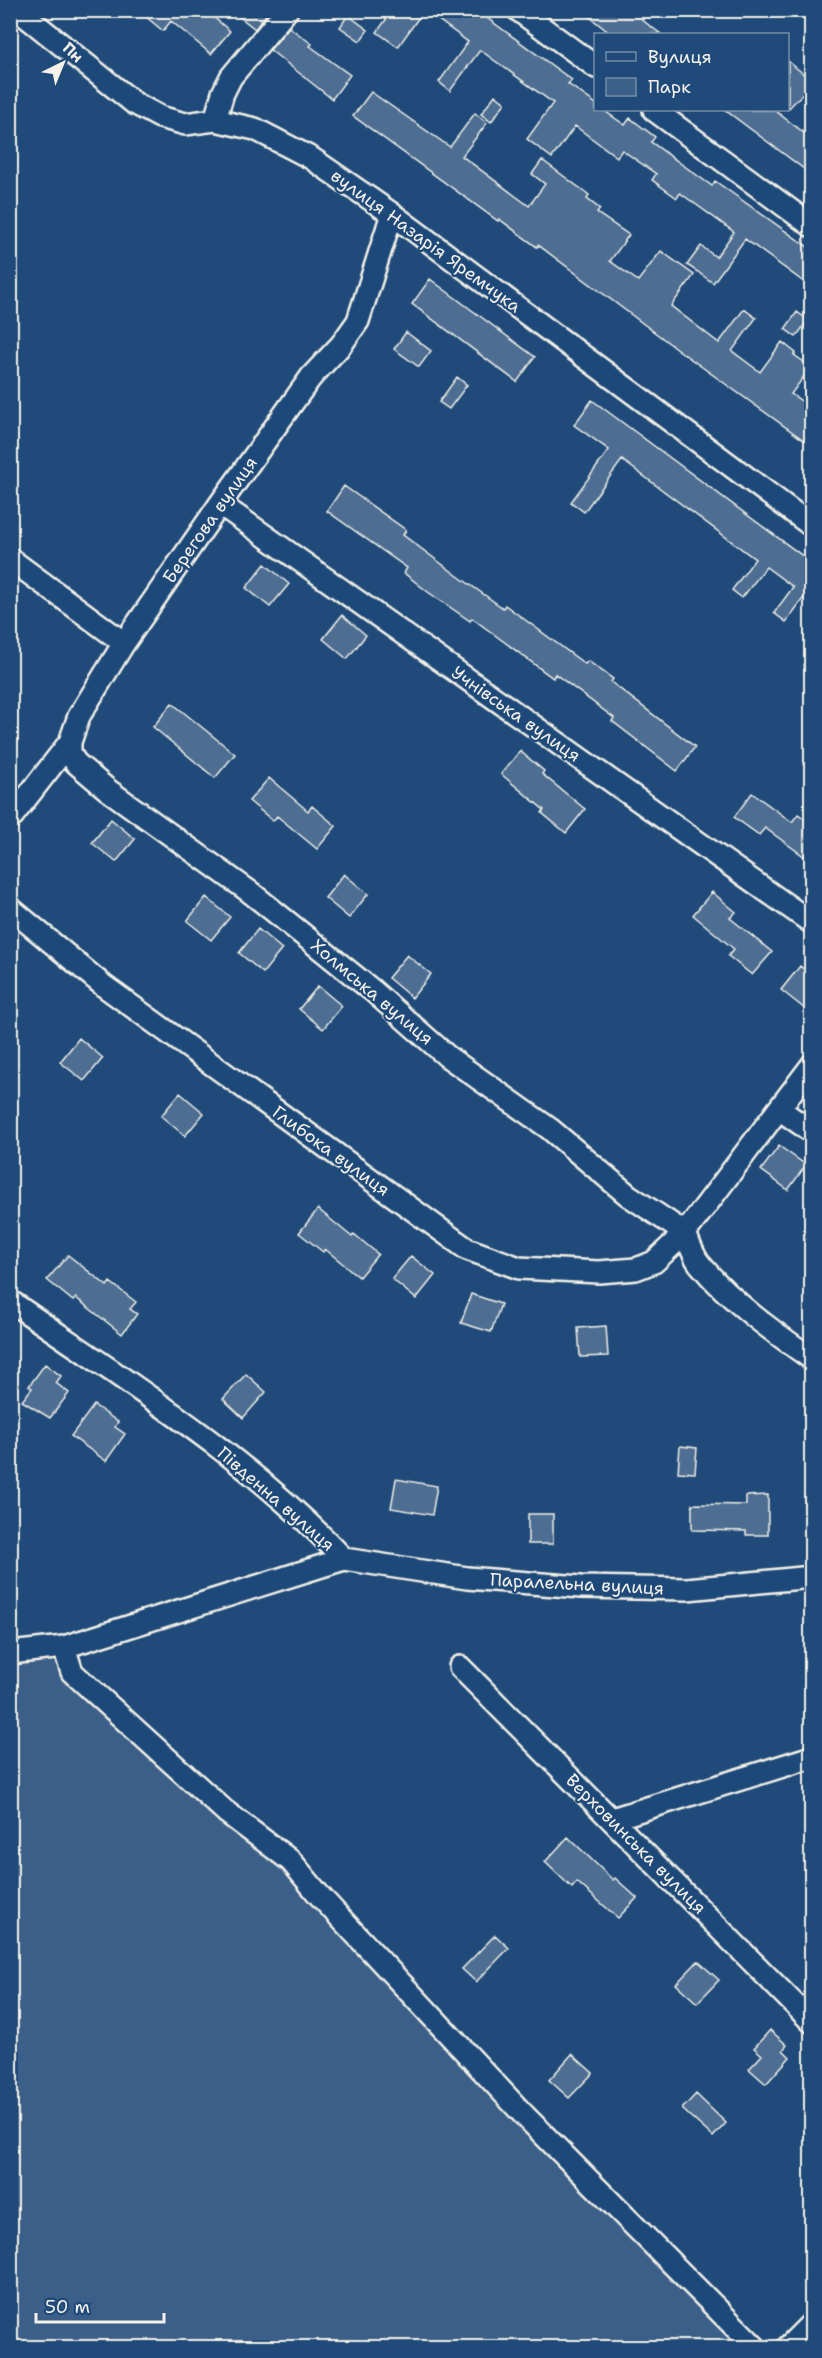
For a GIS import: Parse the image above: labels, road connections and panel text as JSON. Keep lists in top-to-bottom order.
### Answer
{
  "streets": {
    "street": [
      "вулиця Назарія Яремчука",
      "Берегова вулиця",
      "Учнівська вулиця",
      "Холмська вулиця",
      "Глибока вулиця",
      "Південна вулиця",
      "Паралельна вулиця",
      "Верховинська вулиця"
    ]
  },
  "crossings": [
    ["вулиця Назарія Яремчука", "Берегова вулиця"],
    ["Берегова вулиця", "Учнівська вулиця"],
    ["Берегова вулиця", "Холмська вулиця"],
    ["Холмська вулиця", "Глибока вулиця"],
    ["Південна вулиця", "Паралельна вулиця"]
  ],
  "legend": ["Вулиця", "Парк"],
  "scale_bar": "50 m",
  "north": "top right"
}
